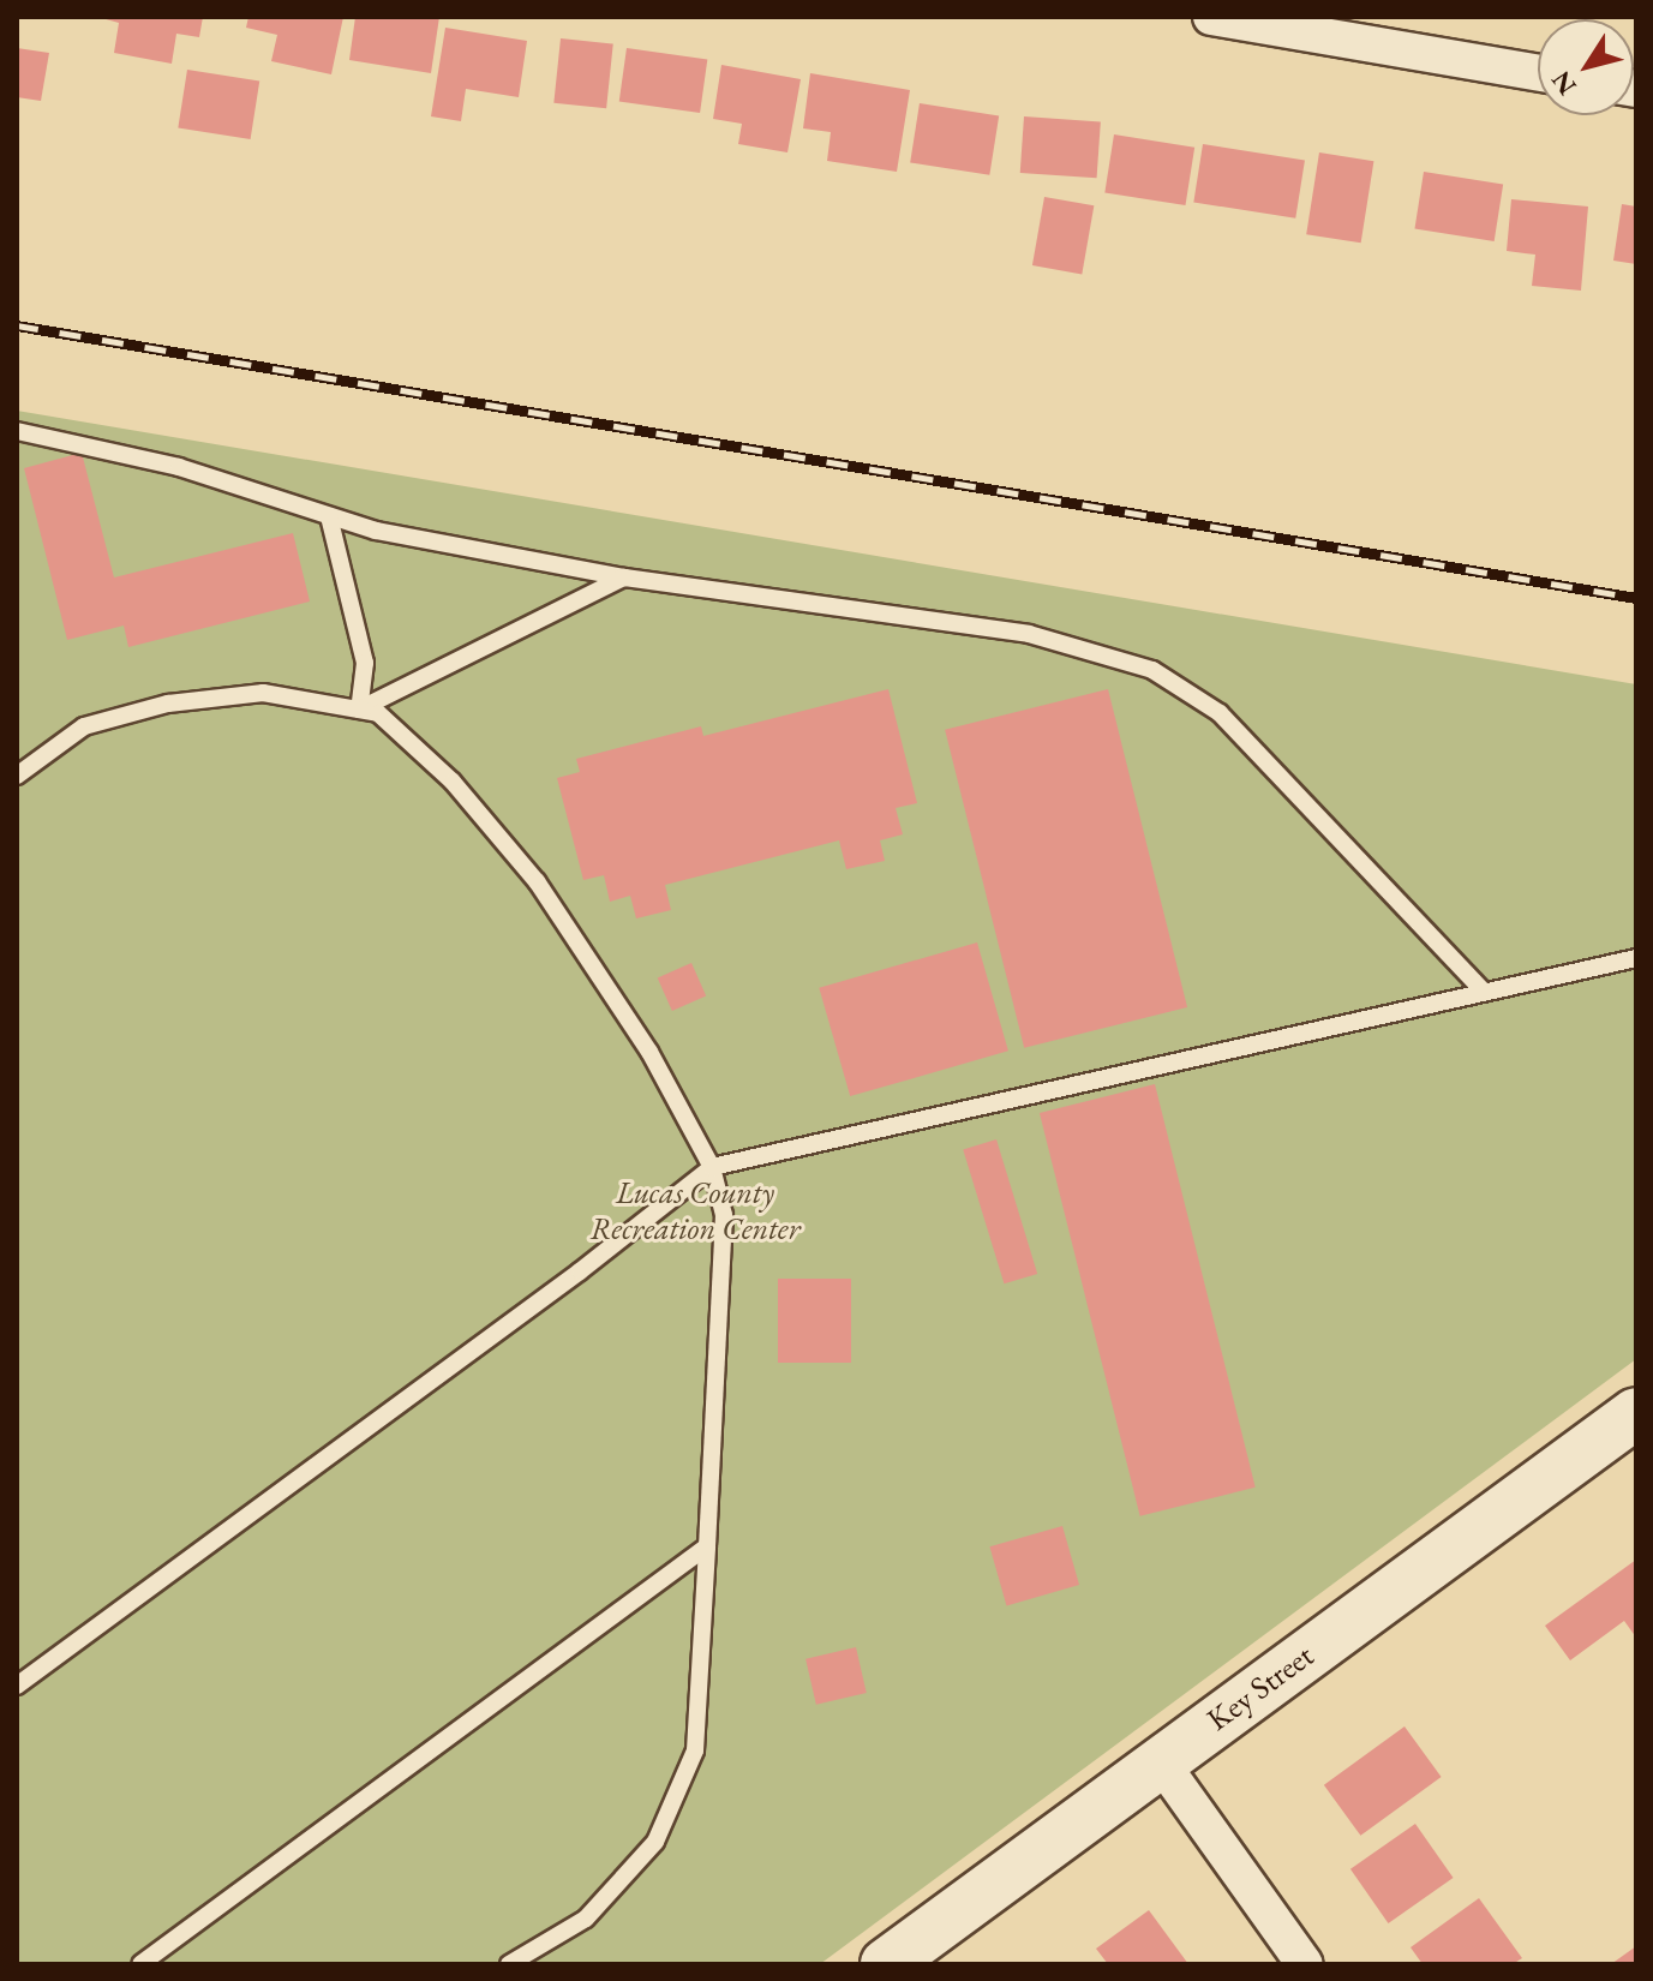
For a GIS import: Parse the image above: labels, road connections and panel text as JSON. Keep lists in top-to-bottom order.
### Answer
{
  "streets": {
    "street": ["Key Street"]
  },
  "parks": ["Lucas County Recreation Center"],
  "north": "bottom left"
}
